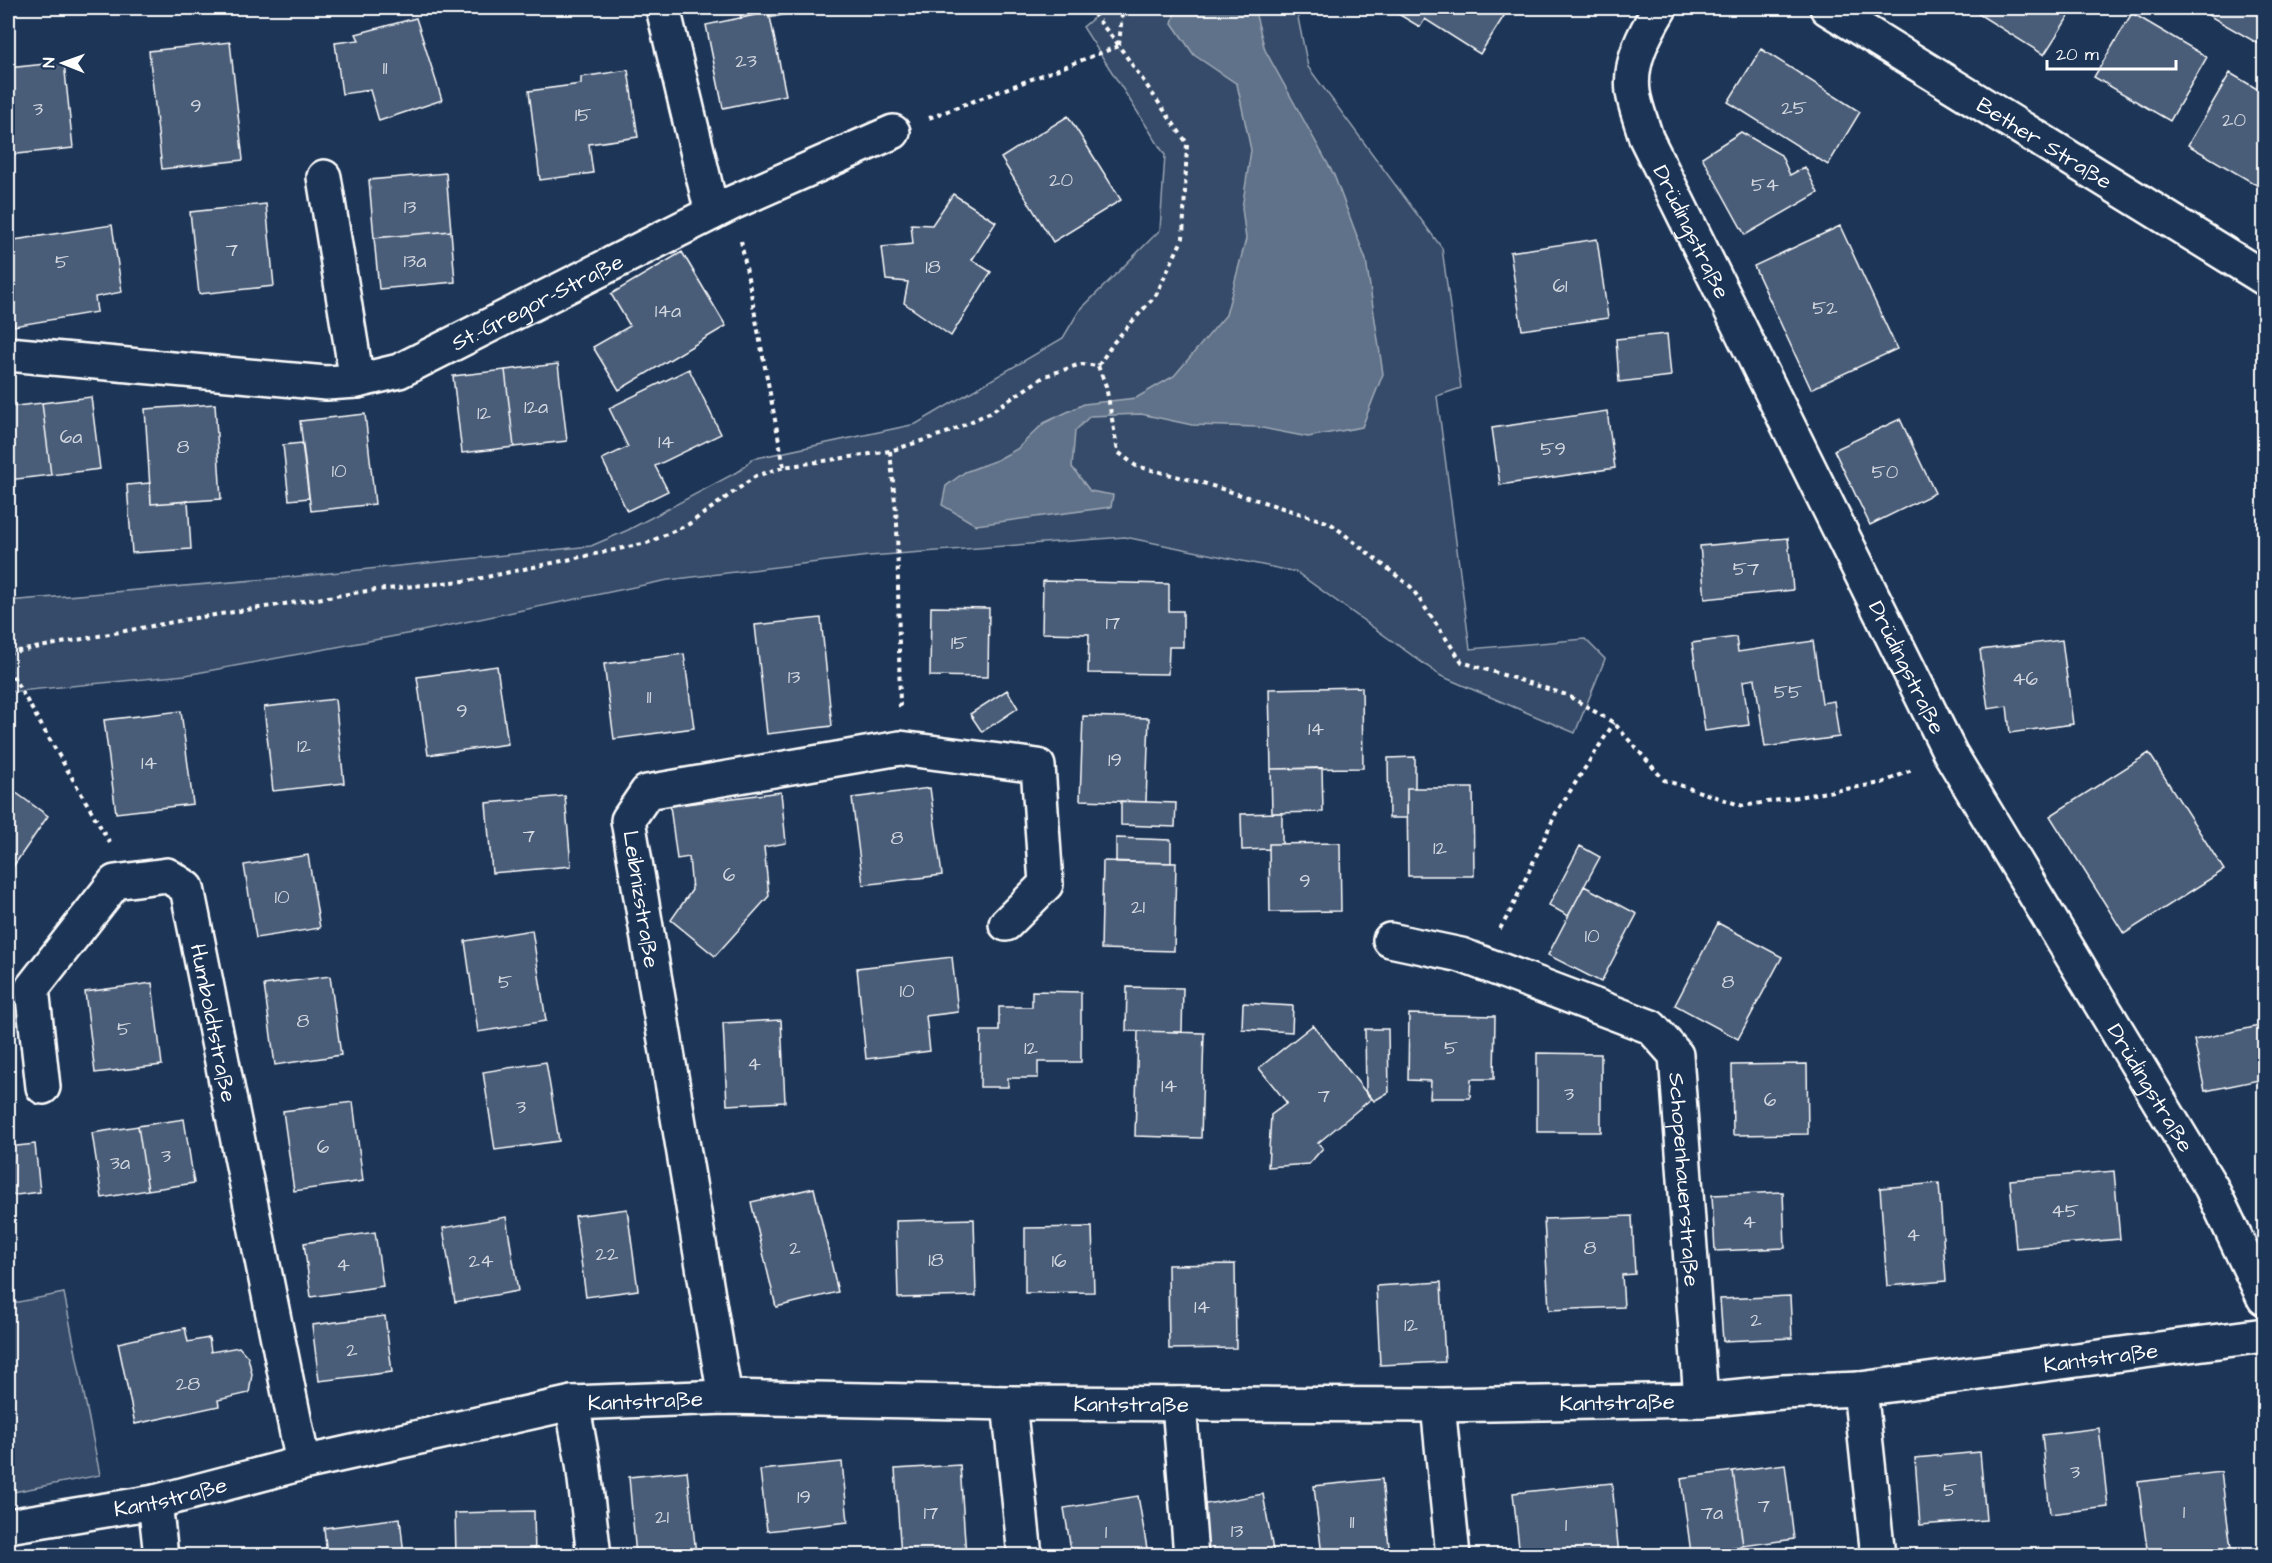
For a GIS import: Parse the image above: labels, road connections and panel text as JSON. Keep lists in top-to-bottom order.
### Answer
{
  "streets": {
    "street": [
      "Bether Straße",
      "Drüdingstraße",
      "St.-Gregor-Straße",
      "Leibnizstraße",
      "Humboldtstraße",
      "Schopenhauerstraße",
      "Kantstraße"
    ]
  },
  "crossings": [
    ["Leibnizstraße", "Kantstraße"],
    ["Humboldtstraße", "Kantstraße"],
    ["Schopenhauerstraße", "Kantstraße"]
  ],
  "house_numbers": [
    "23",
    "11",
    "9",
    "25",
    "3",
    "15",
    "20",
    "20",
    "54",
    "13",
    "7",
    "13a",
    "5",
    "18",
    "61",
    "52",
    "14a",
    "12a",
    "12",
    "6a",
    "14",
    "8",
    "59",
    "10",
    "50",
    "57",
    "17",
    "15",
    "13",
    "46",
    "55",
    "11",
    "9",
    "14",
    "12",
    "19",
    "14",
    "7",
    "8",
    "12",
    "6",
    "9",
    "10",
    "21",
    "10",
    "5",
    "8",
    "10",
    "8",
    "5",
    "12",
    "5",
    "4",
    "14",
    "3",
    "7",
    "6",
    "3",
    "6",
    "3",
    "3a",
    "45",
    "4",
    "4",
    "2",
    "8",
    "22",
    "18",
    "24",
    "16",
    "4",
    "14",
    "2",
    "12",
    "2",
    "28",
    "3",
    "5",
    "19",
    "7",
    "1",
    "17",
    "7a",
    "21",
    "11",
    "1",
    "13",
    "1"
  ],
  "scale_bar": "20 m",
  "north": "left"
}
